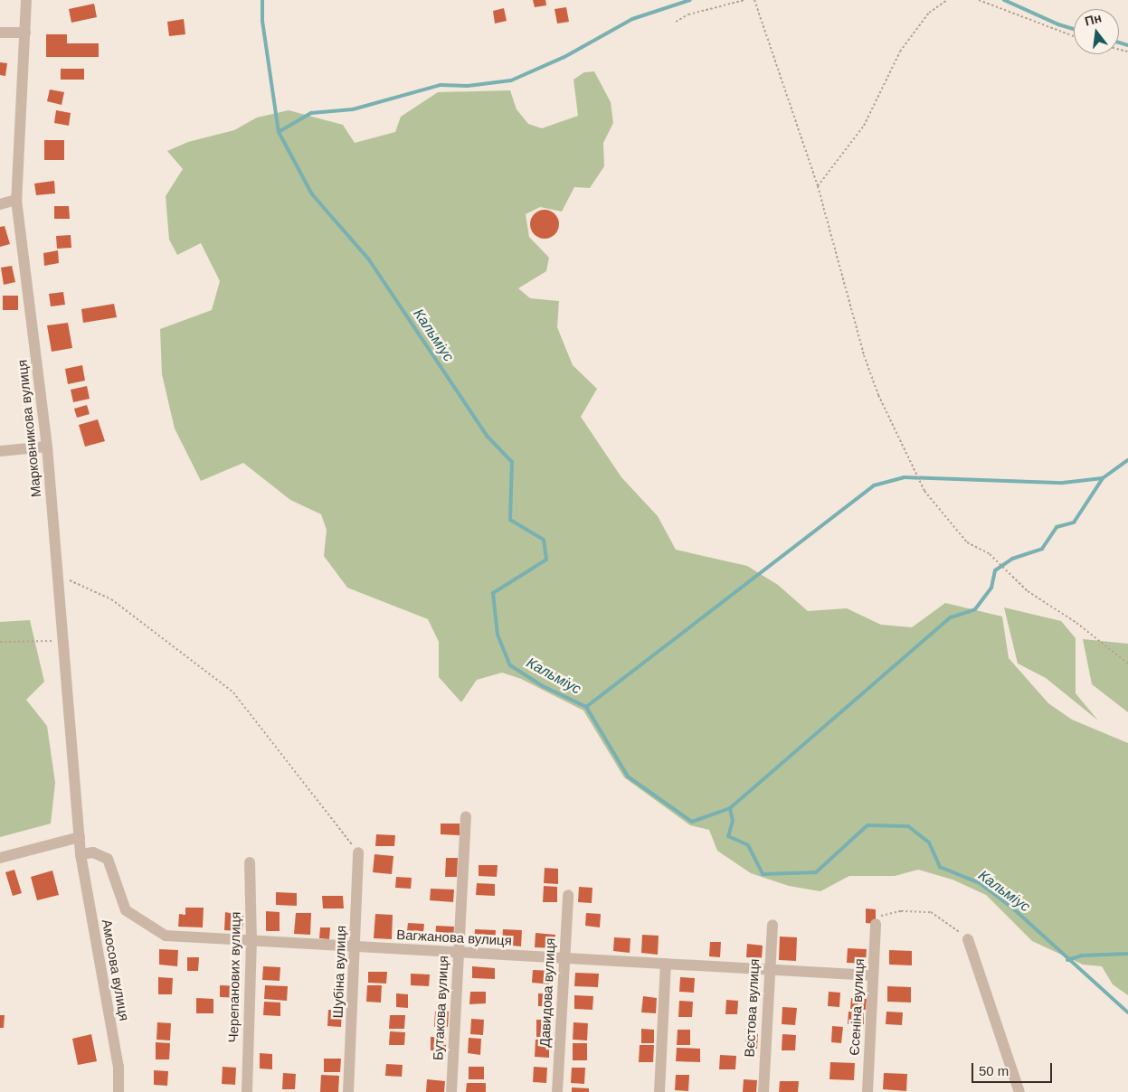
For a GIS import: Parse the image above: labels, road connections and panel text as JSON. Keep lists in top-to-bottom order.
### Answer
{
  "streets": {
    "street": [
      "Марковникова вулиця",
      "Вагжанова вулиця",
      "Амосова вулиця",
      "Шубіна вулиця",
      "Черепанових вулиця",
      "Давидова вулиця",
      "Єсеніна вулиця",
      "Бутакова вулиця",
      "Вєстова вулиця"
    ]
  },
  "crossings": [
    ["Марковникова вулиця", "Вагжанова вулиця"],
    ["Марковникова вулиця", "Амосова вулиця"],
    ["Вагжанова вулиця", "Амосова вулиця"],
    ["Вагжанова вулиця", "Шубіна вулиця"],
    ["Вагжанова вулиця", "Черепанових вулиця"],
    ["Вагжанова вулиця", "Давидова вулиця"],
    ["Вагжанова вулиця", "Єсеніна вулиця"],
    ["Вагжанова вулиця", "Бутакова вулиця"],
    ["Вагжанова вулиця", "Вєстова вулиця"]
  ],
  "water": ["Кальміус"],
  "scale_bar": "50 m",
  "north": "top"
}
